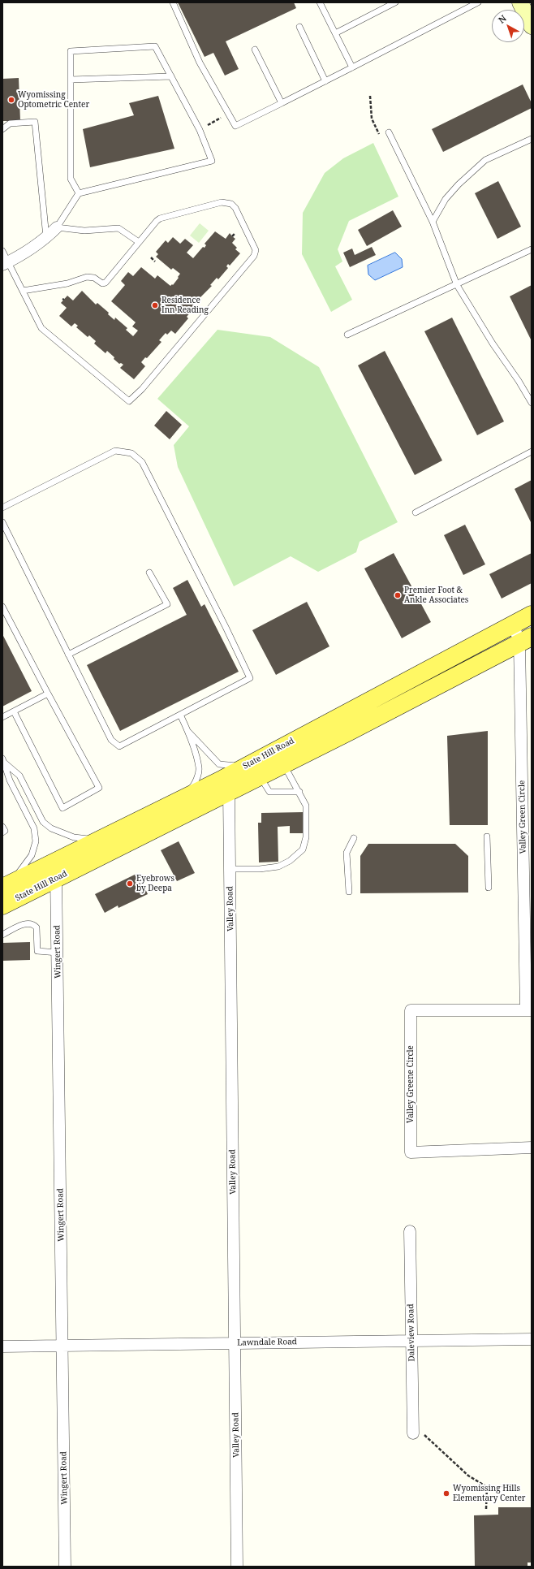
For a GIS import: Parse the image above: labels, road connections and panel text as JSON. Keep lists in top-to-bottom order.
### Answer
{
  "streets": {
    "main road": ["State Hill Road"],
    "street": [
      "Valley Green Circle",
      "Valley Road",
      "Wingert Road",
      "Valley Greene Circle",
      "Daleview Road",
      "Lawndale Road"
    ]
  },
  "crossings": [
    ["State Hill Road", "Valley Green Circle"],
    ["State Hill Road", "Valley Road"],
    ["State Hill Road", "Wingert Road"],
    ["Valley Green Circle", "Valley Greene Circle"],
    ["Valley Road", "Lawndale Road"],
    ["Wingert Road", "Lawndale Road"],
    ["Daleview Road", "Lawndale Road"]
  ],
  "places": [
    "Wyomissing Optometric Center",
    "Residence Inn Reading",
    "Premier Foot & Ankle Associates",
    "Eyebrows by Deepa",
    "Wyomissing Hills Elementary Center"
  ],
  "north": "top left"
}
